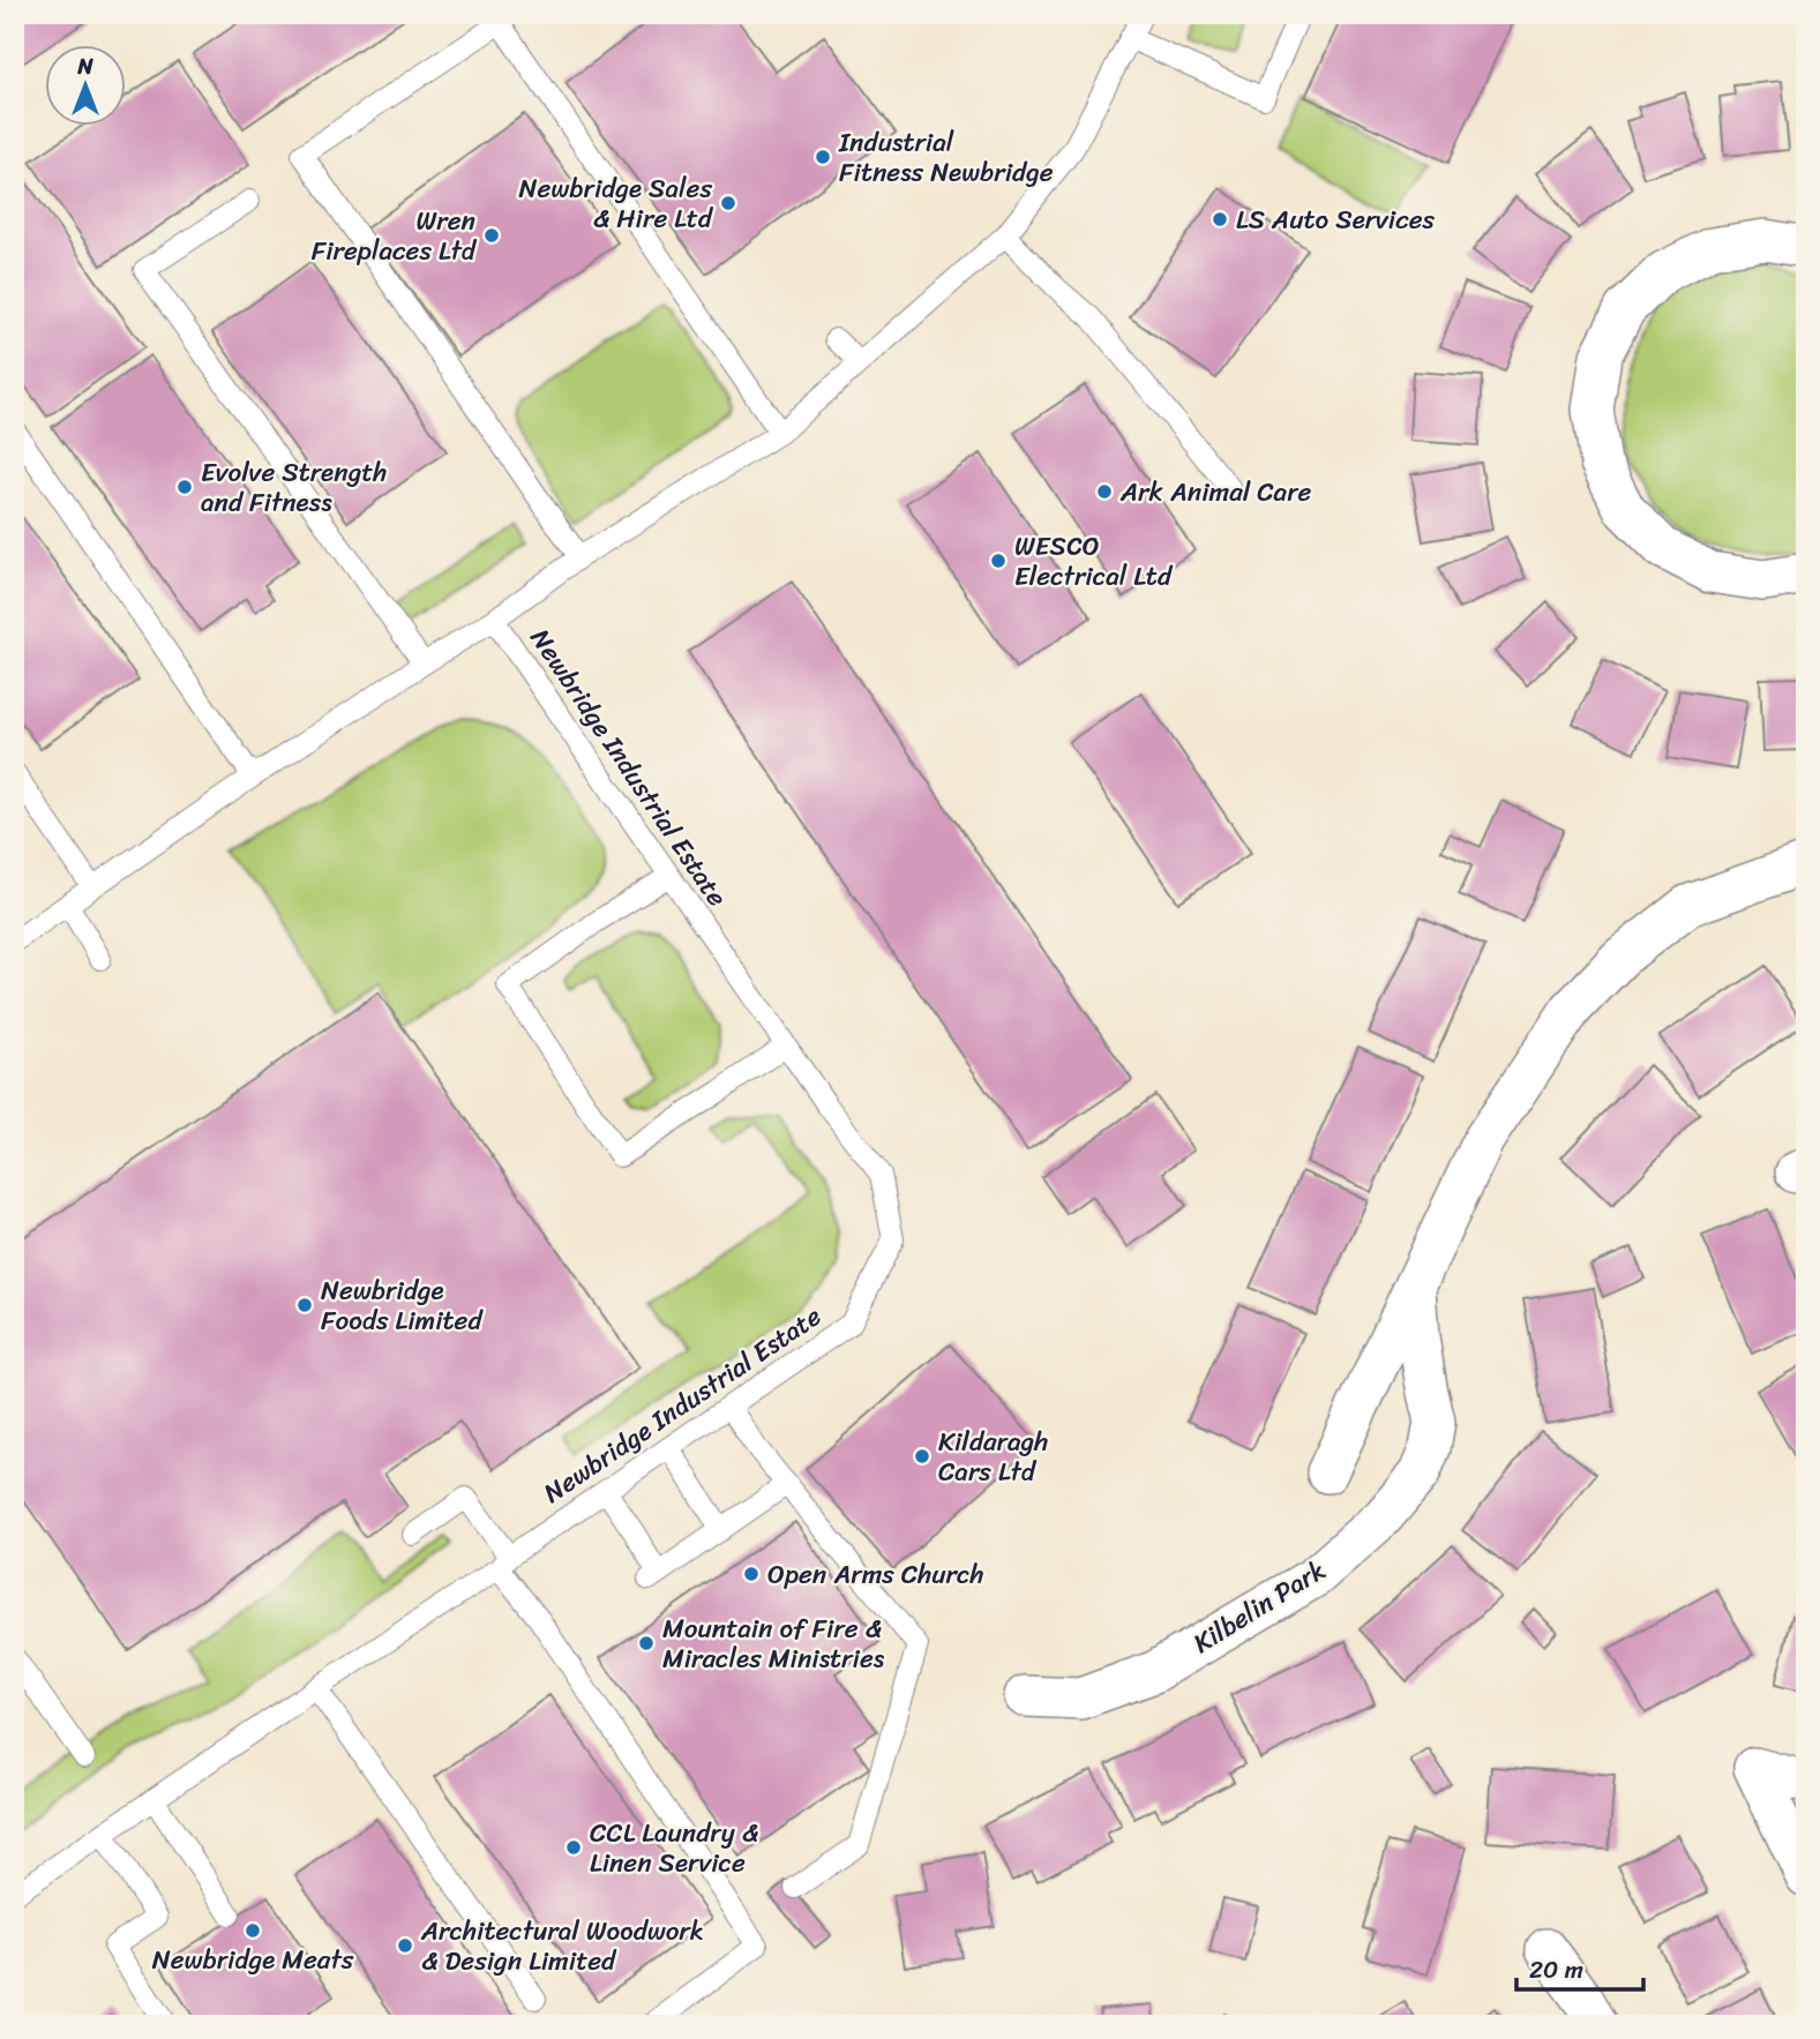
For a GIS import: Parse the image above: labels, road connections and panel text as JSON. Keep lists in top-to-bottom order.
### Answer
{
  "streets": {
    "street": ["Kilbelin Park"],
    "lane": ["Newbridge Industrial Estate"]
  },
  "places": [
    "Industrial Fitness Newbridge",
    "Newbridge Sales & Hire Ltd",
    "LS Auto Services",
    "Wren Fireplaces Ltd",
    "Evolve Strength and Fitness",
    "Ark Animal Care",
    "WESCO Electrical Ltd",
    "Newbridge Foods Limited",
    "Kildaragh Cars Ltd",
    "Open Arms Church",
    "Mountain of Fire & Miracles Ministries",
    "CCL Laundry & Linen Service",
    "Newbridge Meats",
    "Architectural Woodwork & Design Limited"
  ],
  "scale_bar": "20 m",
  "north": "top"
}
